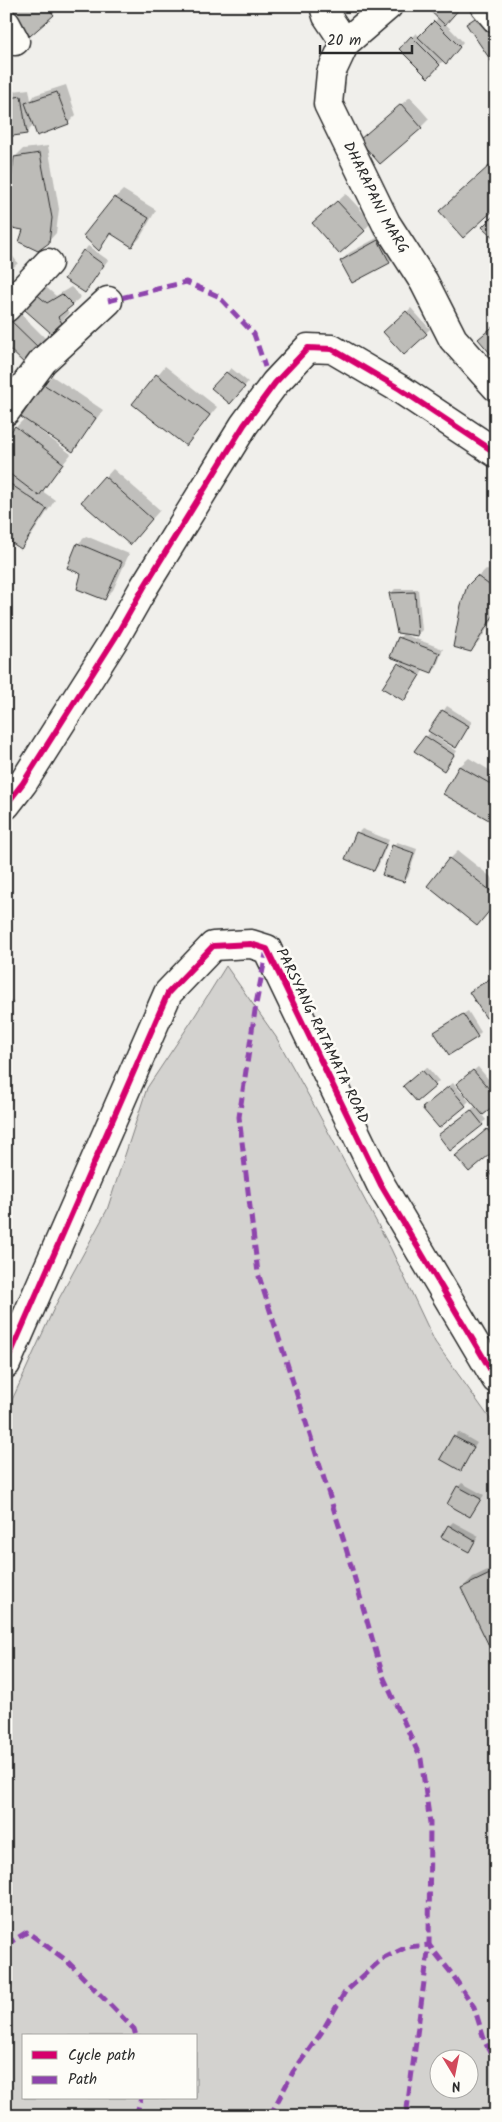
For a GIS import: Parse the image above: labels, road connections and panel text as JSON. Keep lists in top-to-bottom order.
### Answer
{
  "streets": {
    "street": ["DHARAPANI MARG", "PARSYANG RATAMATA ROAD"]
  },
  "legend": ["Cycle path", "Path"],
  "scale_bar": "20 m",
  "north": "bottom"
}
